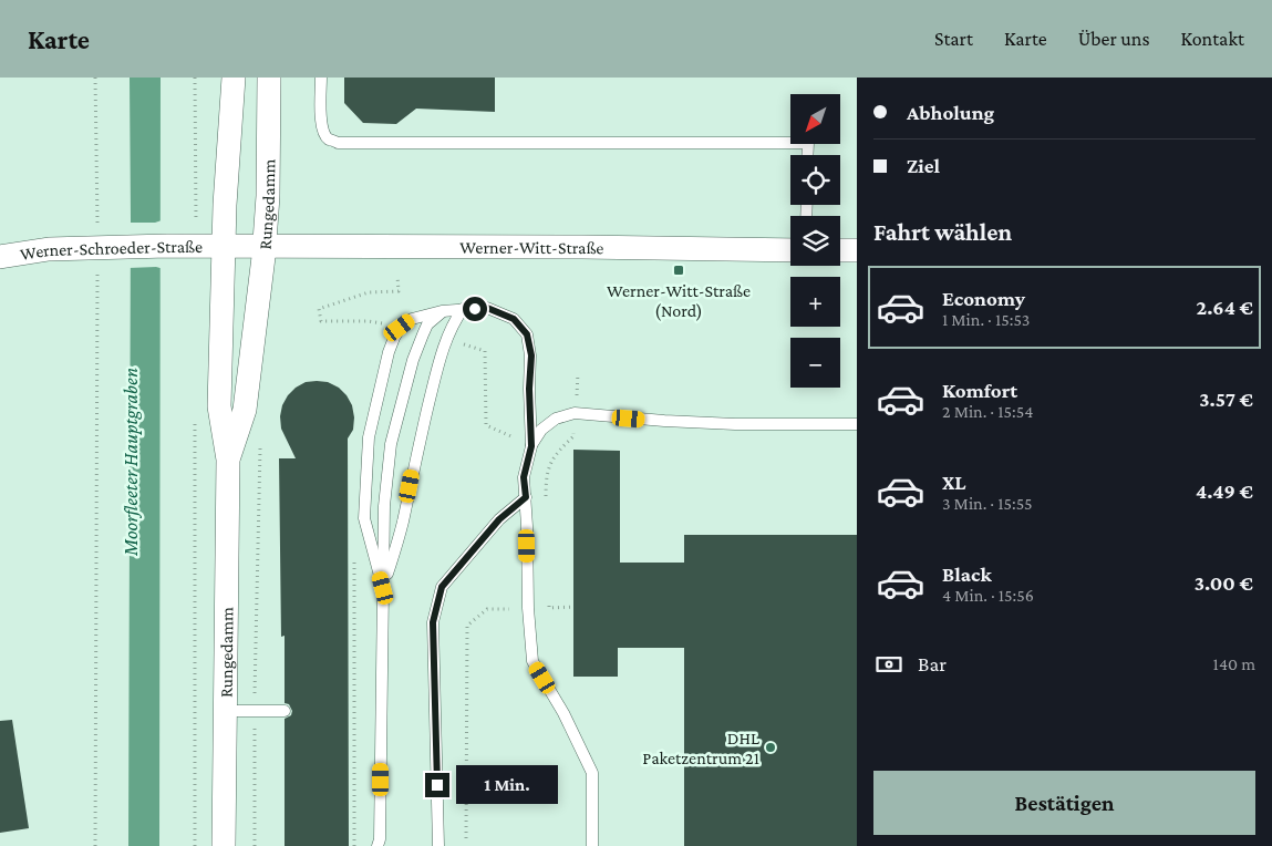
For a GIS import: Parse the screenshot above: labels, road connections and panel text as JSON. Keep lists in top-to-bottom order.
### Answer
{
  "streets": {
    "street": ["Rungedamm", "Werner-Witt-Straße", "Werner-Schroeder-Straße"]
  },
  "crossings": [
    ["Rungedamm", "Werner-Witt-Straße"],
    ["Rungedamm", "Werner-Schroeder-Straße"],
    ["Werner-Witt-Straße", "Werner-Schroeder-Straße"]
  ],
  "water": ["Moorfleeter Hauptgraben"],
  "places": {
    "transit": ["Werner-Witt-Straße (Nord)"],
    "other": ["DHL Paketzentrum 21"]
  },
  "north": "bottom left",
  "page": {
    "header": "Karte",
    "nav": [
      "Start",
      "Karte",
      "Über uns",
      "Kontakt"
    ],
    "banner": ["Abholung", "Ziel"],
    "map_buttons": ["+", "−"],
    "heading": "Fahrt wählen",
    "list": [
      {
        "name": "Economy",
        "note": "1 Min. · 15:53",
        "value": "2.64 €"
      },
      {
        "name": "Komfort",
        "note": "2 Min. · 15:54",
        "value": "3.57 €"
      },
      {
        "name": "XL",
        "note": "3 Min. · 15:55",
        "value": "4.49 €"
      },
      {
        "name": "Black",
        "note": "4 Min. · 15:56",
        "value": "3.00 €"
      }
    ],
    "pay": ["Bar", "140 m"],
    "buttons": "Bestätigen",
    "bubble": "1 Min."
  }
}
